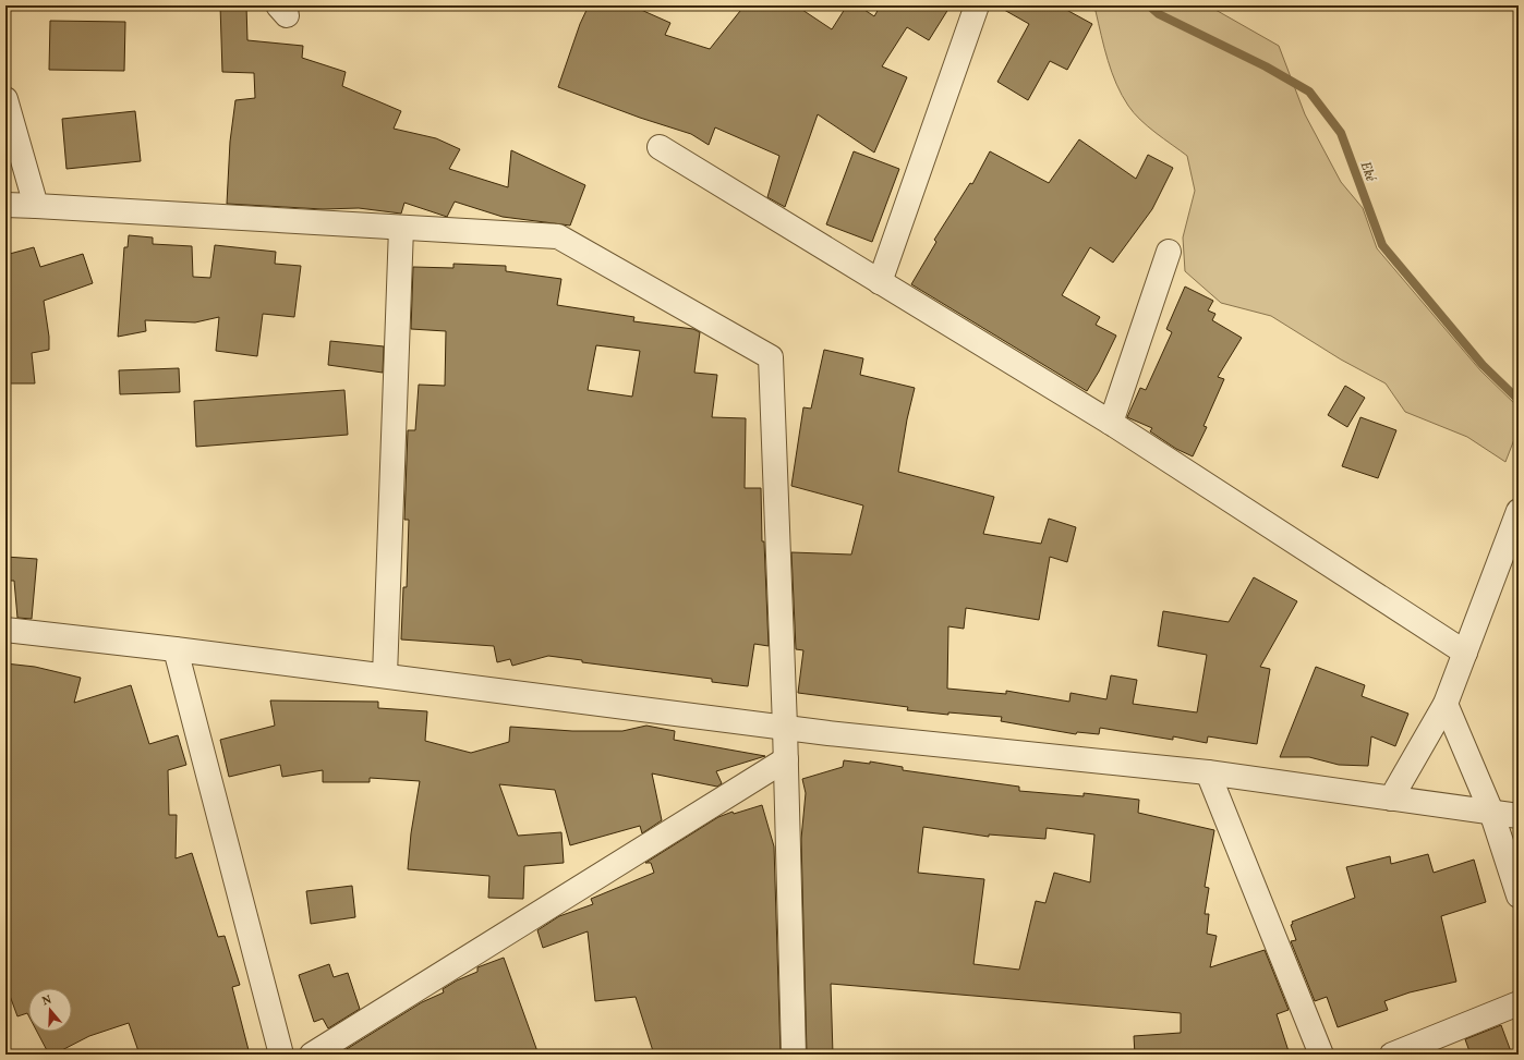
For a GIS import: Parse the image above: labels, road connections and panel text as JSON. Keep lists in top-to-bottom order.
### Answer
{
  "water": ["Eké"],
  "north": "top"
}
